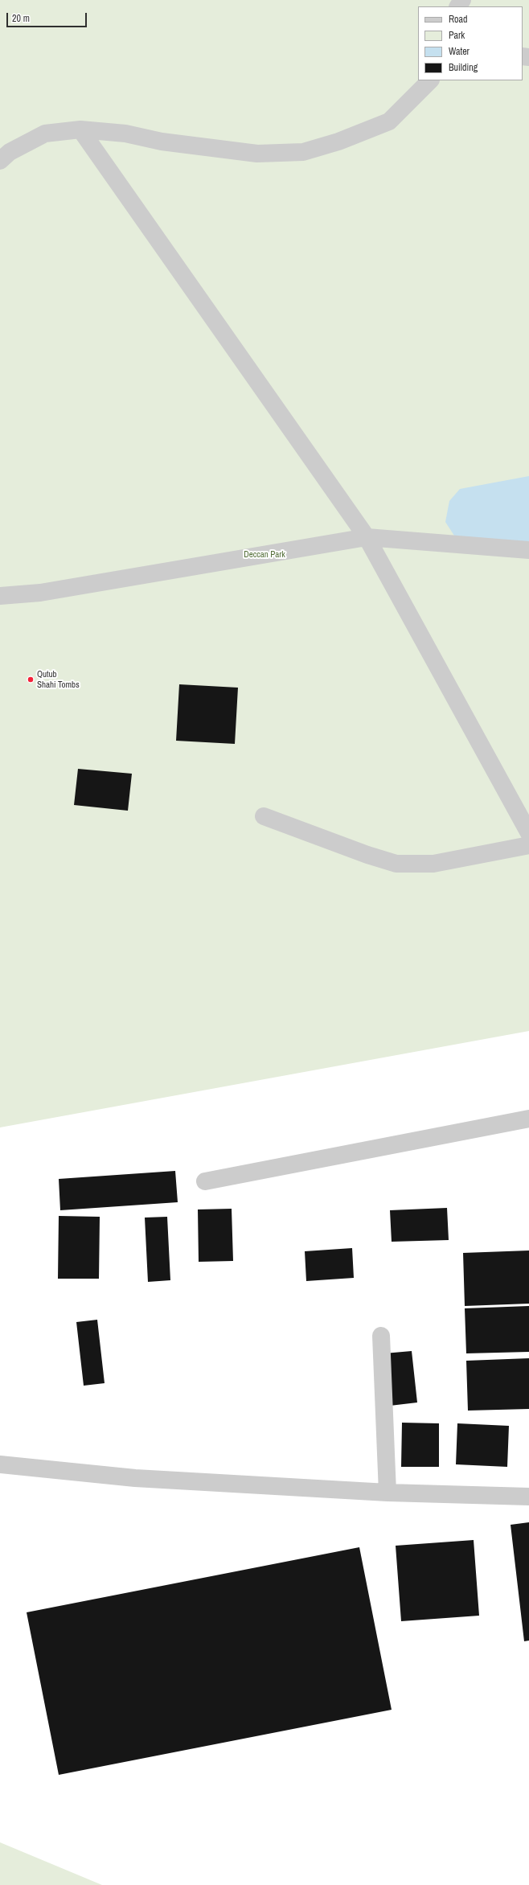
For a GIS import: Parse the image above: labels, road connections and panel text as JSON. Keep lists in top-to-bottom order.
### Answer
{
  "parks": ["Deccan Park"],
  "places": ["Qutub Shahi Tombs"],
  "legend": [
    "Road",
    "Park",
    "Water",
    "Building"
  ],
  "scale_bar": "20 m"
}
